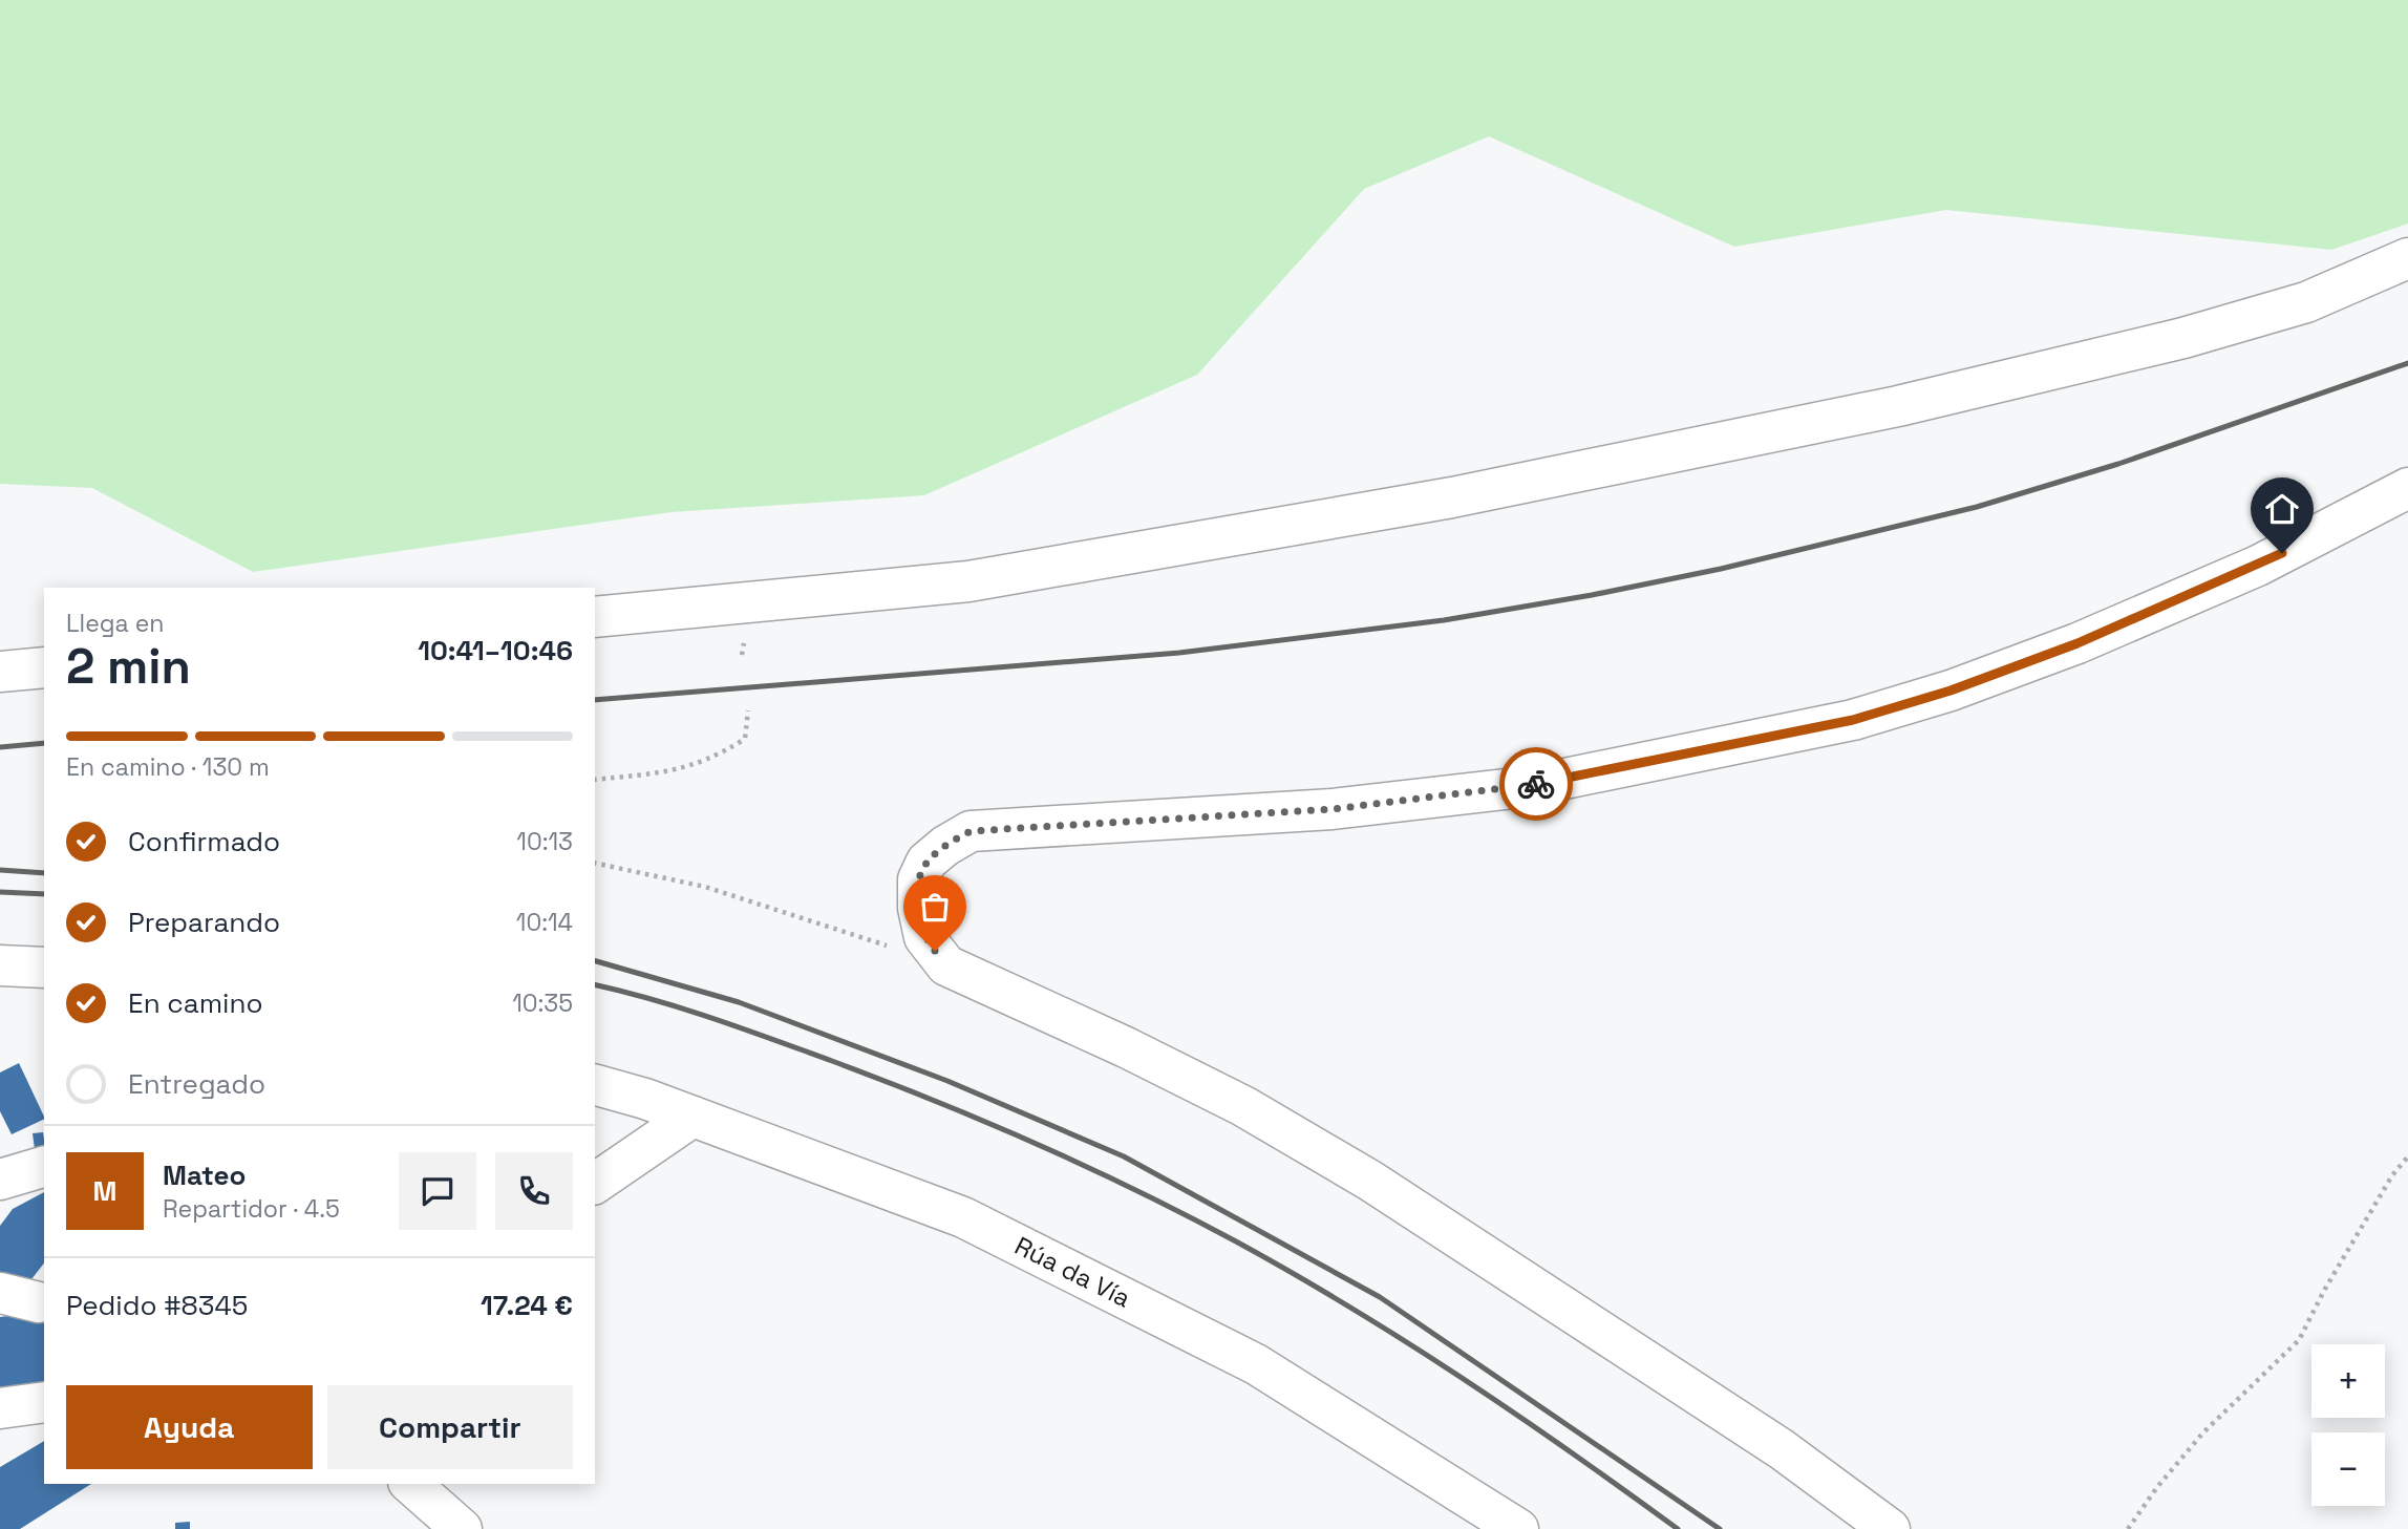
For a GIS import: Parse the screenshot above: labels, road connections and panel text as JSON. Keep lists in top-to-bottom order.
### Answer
{
  "streets": {
    "street": ["Rúa da Vía"]
  },
  "page": {
    "heading": ["2 min", "Llega en", "10:41–10:46"],
    "panel": [
      "Mateo",
      "Repartidor · 4.5",
      "Pedido #8345",
      "17.24 €"
    ],
    "bar": "En camino · 130 m",
    "list": [
      ["Confirmado", "10:13"],
      ["Preparando", "10:14"],
      ["En camino", "10:35"],
      "Entregado"
    ],
    "round": "M",
    "map_buttons": ["+", "−"],
    "buttons": ["Ayuda", "Compartir"]
  }
}
